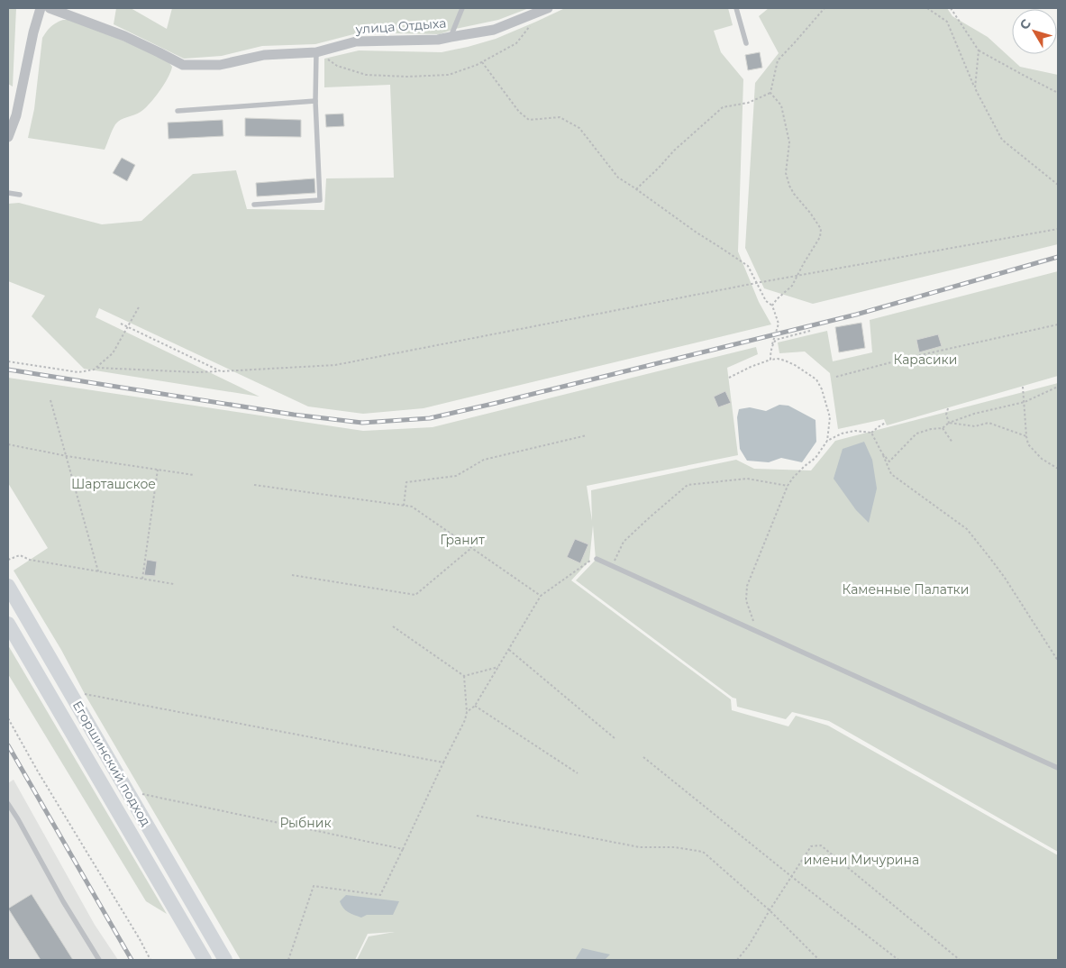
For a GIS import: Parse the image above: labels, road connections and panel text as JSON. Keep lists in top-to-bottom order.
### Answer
{
  "streets": {
    "main road": ["Егоршинский подход"],
    "street": ["улица Отдыха"]
  },
  "parks": [
    "Карасики",
    "Шарташское",
    "Гранит",
    "Каменные Палатки",
    "Рыбник",
    "имени Мичурина"
  ],
  "north": "top left"
}
